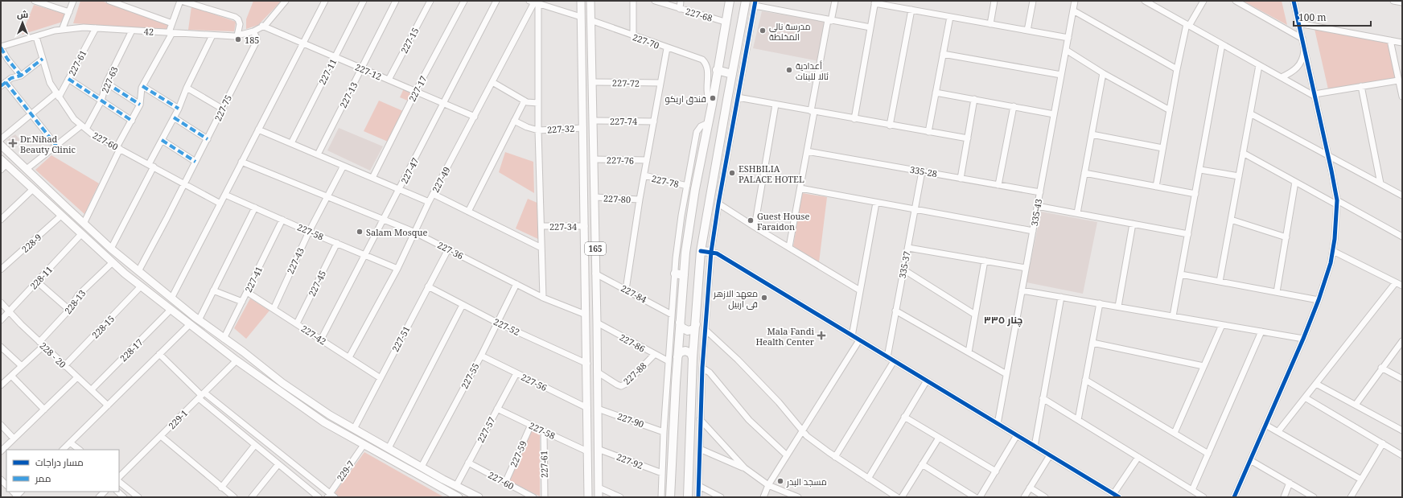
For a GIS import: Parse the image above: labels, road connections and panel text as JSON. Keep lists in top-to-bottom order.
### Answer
{
  "streets": {
    "main road": ["165"],
    "street": [
      "227-68",
      "42",
      "227-15",
      "227-70",
      "227-61",
      "227-11",
      "227-12",
      "227-63",
      "227-72",
      "227-17",
      "227-13",
      "227-75",
      "227-74",
      "227-32",
      "227-60",
      "227-76",
      "227-47",
      "335-28",
      "227-49",
      "227-78",
      "227-80",
      "335-43",
      "227-34",
      "227-58",
      "228-9",
      "227-36",
      "227-43",
      "335-37",
      "228-11",
      "227-41",
      "227-45",
      "227-84",
      "228-13",
      "228-15",
      "227-52",
      "227-42",
      "227-51",
      "227-86",
      "228-17",
      "228 - 20",
      "227-88",
      "227-55",
      "227-56",
      "229-1",
      "227-90",
      "227-57",
      "227-59",
      "227-92",
      "229-7"
    ]
  },
  "crossings": [
    ["42", "227-61"],
    ["42", "227-12"],
    ["42", "227-63"],
    ["42", "227-75"],
    ["42", "227-60"],
    ["227-15", "227-12"],
    ["227-70", "165"],
    ["227-61", "227-60"],
    ["227-61", "227-58"],
    ["227-11", "227-12"],
    ["227-12", "227-17"],
    ["227-12", "227-13"],
    ["227-12", "227-47"],
    ["227-12", "227-49"],
    ["227-63", "227-60"],
    ["227-72", "165"],
    ["227-75", "227-60"],
    ["227-74", "165"],
    ["227-32", "165"],
    ["227-60", "227-57"],
    ["227-60", "227-59"],
    ["227-76", "165"],
    ["227-47", "227-58"],
    ["227-47", "227-36"],
    ["227-47", "227-42"],
    ["335-28", "335-43"],
    ["335-28", "335-37"],
    ["227-49", "227-58"],
    ["227-49", "227-36"],
    ["227-49", "227-42"],
    ["227-80", "165"],
    ["227-34", "165"],
    ["227-58", "165"],
    ["227-58", "227-43"],
    ["227-58", "227-41"],
    ["227-58", "227-45"],
    ["227-58", "227-57"],
    ["227-58", "227-59"],
    ["165", "227-36"],
    ["165", "227-84"],
    ["165", "227-52"],
    ["165", "227-86"],
    ["165", "227-88"],
    ["165", "227-56"],
    ["165", "227-90"],
    ["165", "227-92"],
    ["227-36", "227-43"],
    ["227-36", "227-51"],
    ["227-36", "227-55"],
    ["227-43", "227-42"],
    ["228-11", "228 - 20"],
    ["227-41", "227-42"],
    ["227-45", "227-42"],
    ["228-13", "228 - 20"],
    ["228-15", "228 - 20"],
    ["227-52", "227-51"],
    ["227-52", "227-55"],
    ["227-42", "227-51"],
    ["227-86", "227-88"],
    ["228-17", "228 - 20"],
    ["227-55", "227-56"],
    ["227-56", "227-57"]
  ],
  "districts": ["چنار ٣٣٥"],
  "places": {
    "other": [
      "مدرسة نالي المخلطة",
      "185",
      "أعدادية ئالا للبنات",
      "فندق اريكو",
      "ESHBILIA PALACE HOTEL",
      "Guest House Faraidon",
      "Salam Mosque",
      "معهد الازهر فی اربیل",
      "مسجد البدر"
    ],
    "health": ["Dr.Nihad Beauty Clinic", "Mala Fandi Health Center"]
  },
  "legend": ["مسار دراجات", "ممر"],
  "scale_bar": "100 m",
  "north": "top"
}
